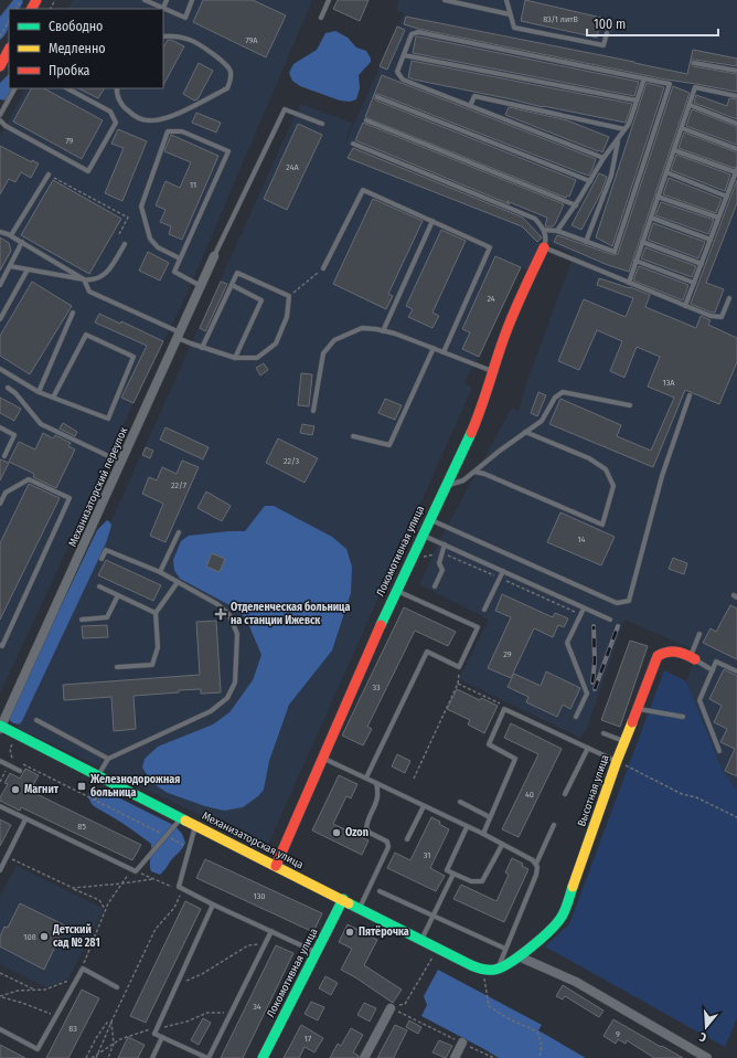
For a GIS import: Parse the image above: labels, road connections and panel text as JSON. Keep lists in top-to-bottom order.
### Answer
{
  "streets": {
    "street": [
      "Механизаторский переулок",
      "Локомотивная улица",
      "Высотная улица",
      "Механизаторская улица"
    ]
  },
  "crossings": [
    ["Механизаторский переулок", "Механизаторская улица"],
    ["Локомотивная улица", "Механизаторская улица"],
    ["Высотная улица", "Механизаторская улица"]
  ],
  "places": {
    "health": ["Отделенческая больница на станции Ижевск"],
    "transit": ["Железнодорожная больница"],
    "other": [
      "Магнит",
      "Ozon",
      "Пятёрочка",
      "Детский сад № 281"
    ]
  },
  "house_numbers": [
    "83/1 литВ",
    "79А",
    "79",
    "24А",
    "11",
    "24",
    "13А",
    "22/3",
    "22/7",
    "14",
    "29",
    "33",
    "40",
    "85",
    "31",
    "130",
    "108",
    "34",
    "83",
    "9",
    "17"
  ],
  "legend": ["Свободно", "Медленно", "Пробка"],
  "scale_bar": "100 m",
  "north": "bottom"
}
